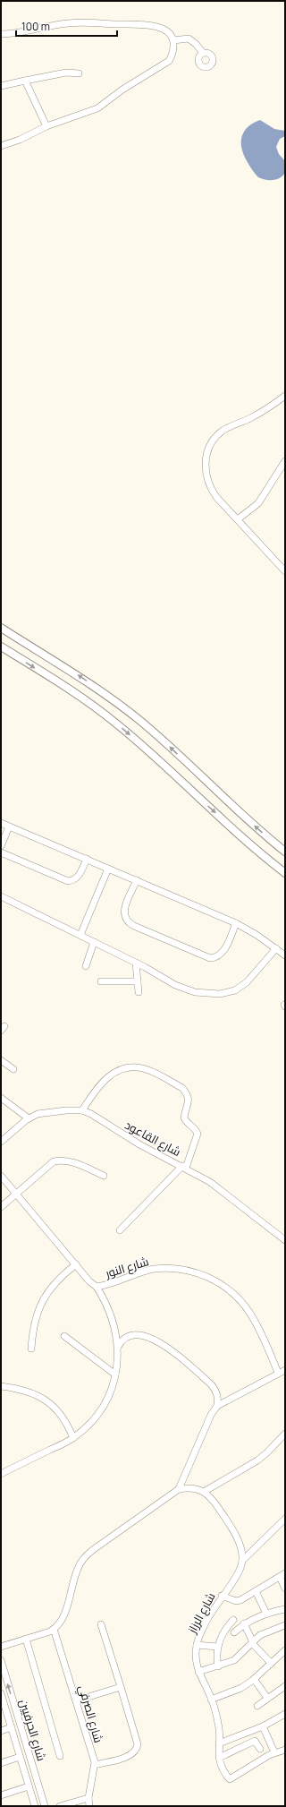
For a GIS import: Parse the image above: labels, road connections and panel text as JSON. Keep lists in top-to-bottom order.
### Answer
{
  "streets": {
    "street": [
      "شارع القاعود",
      "شارع النور",
      "شارع الرزاز",
      "شارع الصرفي",
      "شارع الحرفيين"
    ]
  },
  "scale_bar": "100 m"
}
